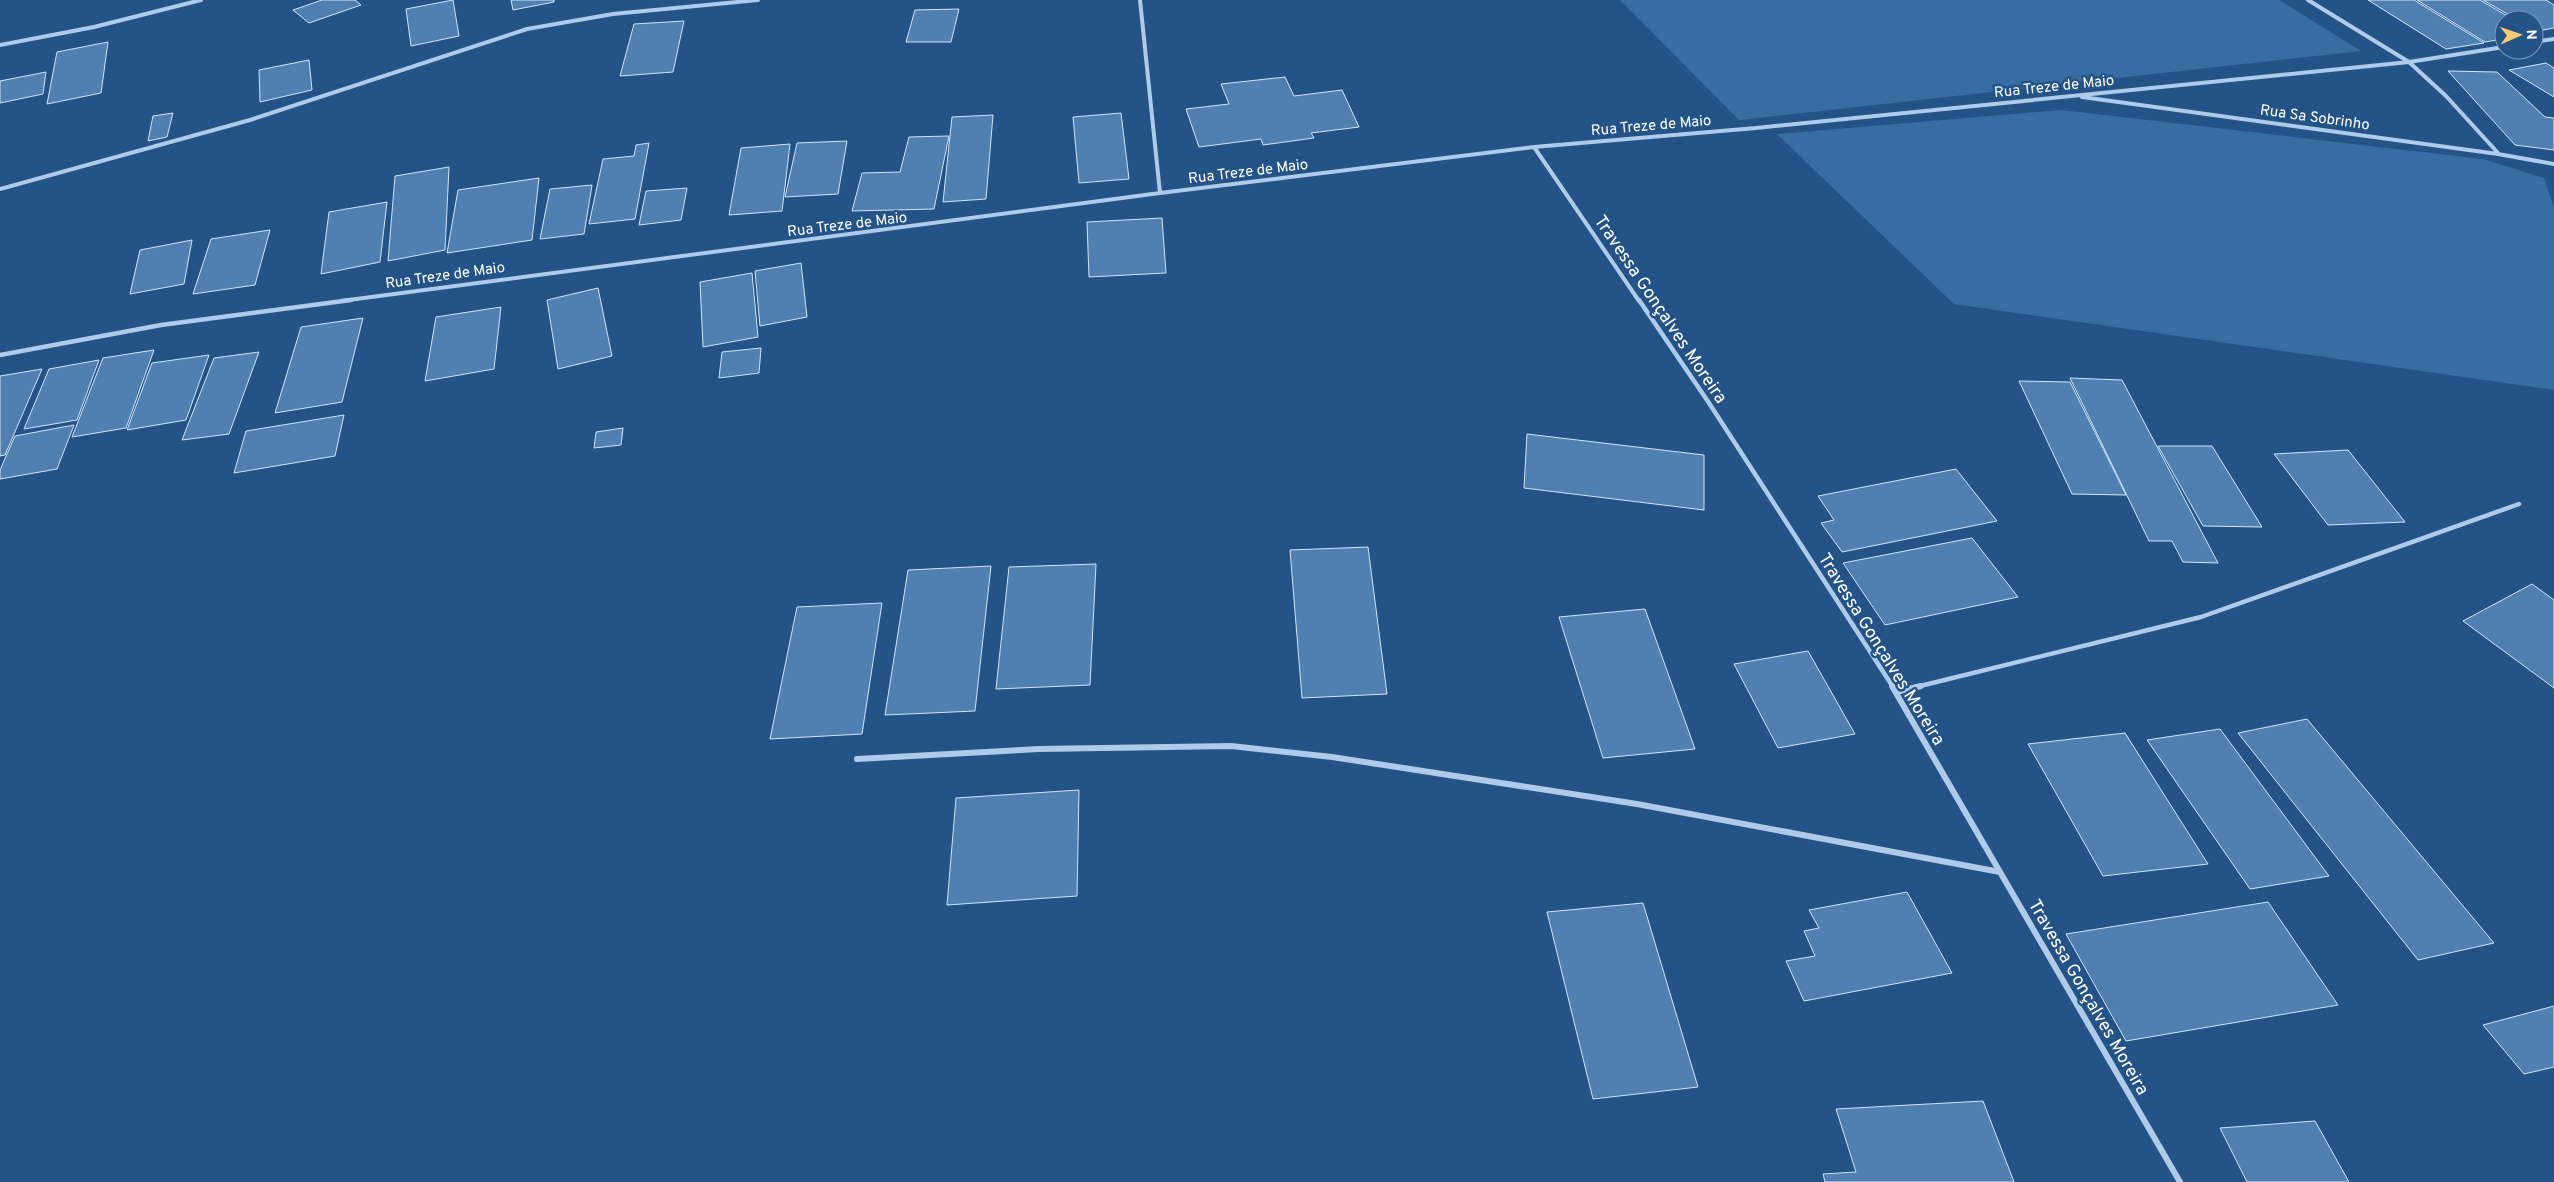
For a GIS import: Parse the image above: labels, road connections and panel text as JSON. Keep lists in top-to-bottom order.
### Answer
{
  "streets": {
    "street": ["Rua Treze de Maio", "Rua Sa Sobrinho", "Travessa Gonçalves Moreira"]
  },
  "crossings": [
    ["Rua Treze de Maio", "Rua Sa Sobrinho"],
    ["Rua Treze de Maio", "Travessa Gonçalves Moreira"]
  ],
  "north": "right"
}
